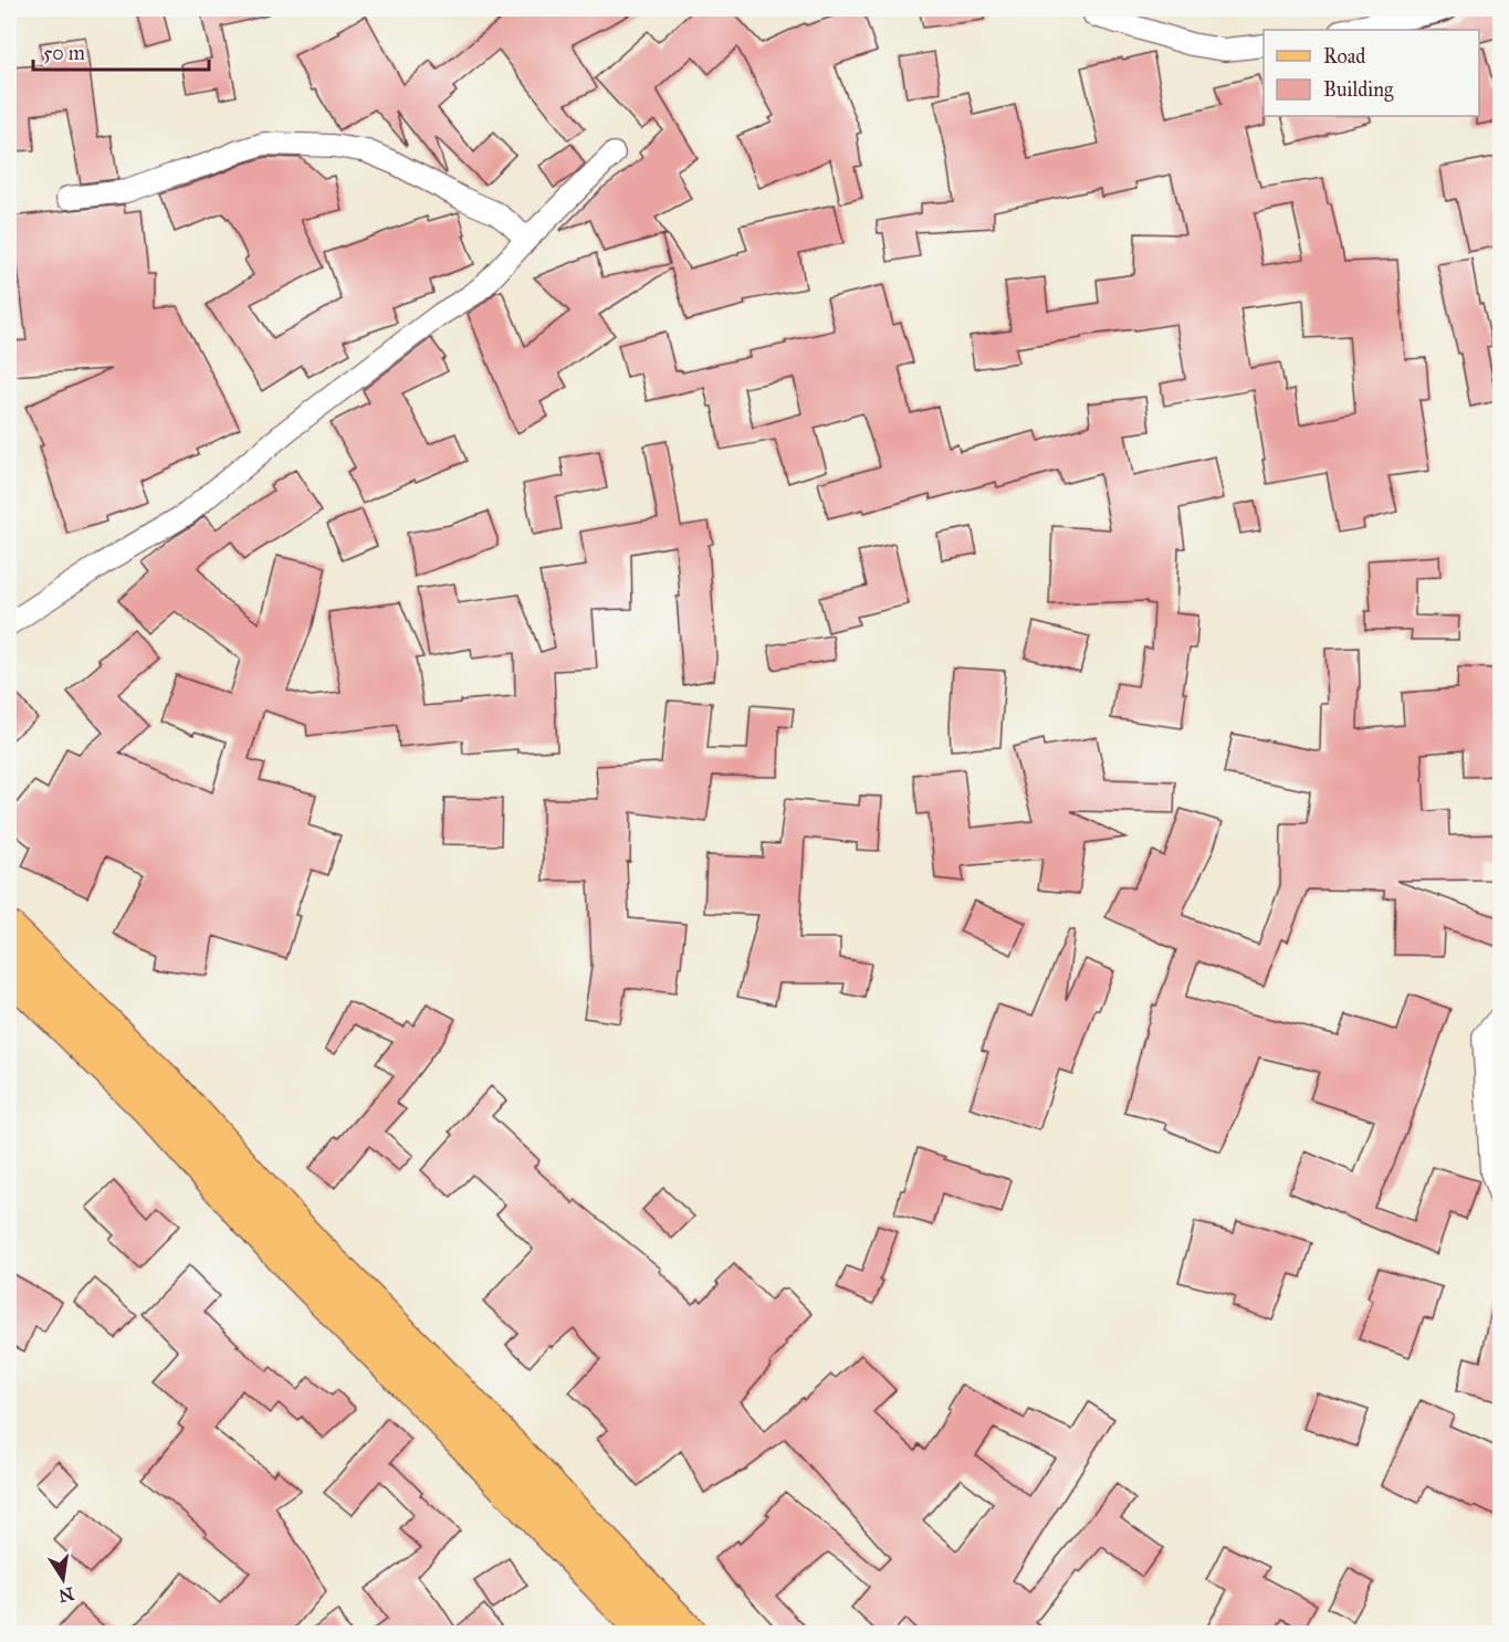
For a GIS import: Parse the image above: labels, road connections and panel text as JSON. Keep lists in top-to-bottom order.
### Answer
{
  "legend": ["Road", "Building"],
  "scale_bar": "50 m",
  "north": "bottom"
}
